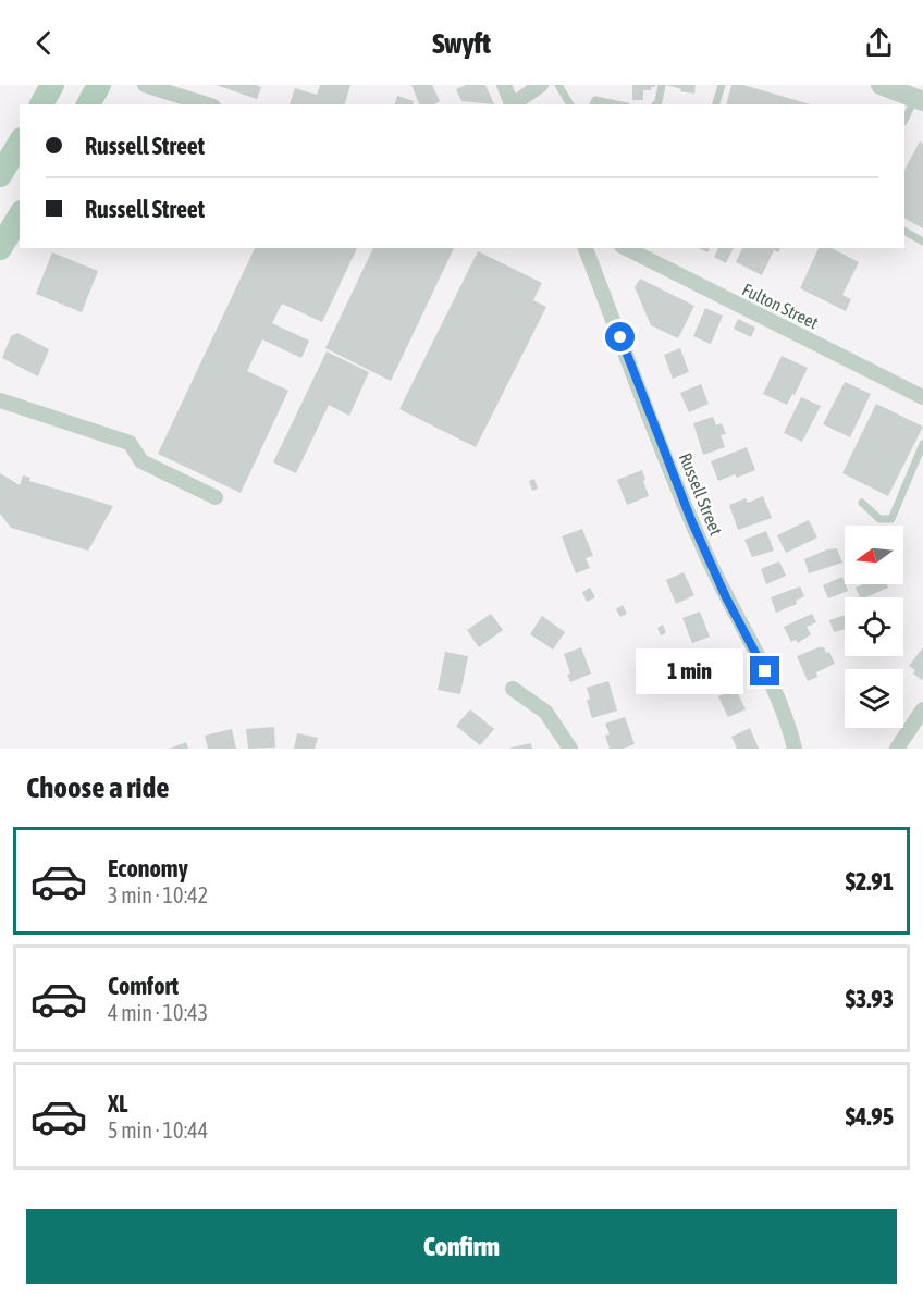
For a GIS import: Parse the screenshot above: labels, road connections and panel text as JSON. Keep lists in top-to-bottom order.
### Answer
{
  "streets": {
    "street": ["Fulton Street", "Russell Street"]
  },
  "north": "left",
  "page": {
    "header": "Swyft",
    "banner": ["Russell Street", "Russell Street"],
    "bubble": "1 min",
    "heading": "Choose a ride",
    "list": [
      {
        "name": "Economy",
        "note": "3 min · 10:42",
        "value": "$2.91"
      },
      {
        "name": "Comfort",
        "note": "4 min · 10:43",
        "value": "$3.93"
      },
      {
        "name": "XL",
        "note": "5 min · 10:44",
        "value": "$4.95"
      }
    ],
    "buttons": "Confirm"
  }
}
